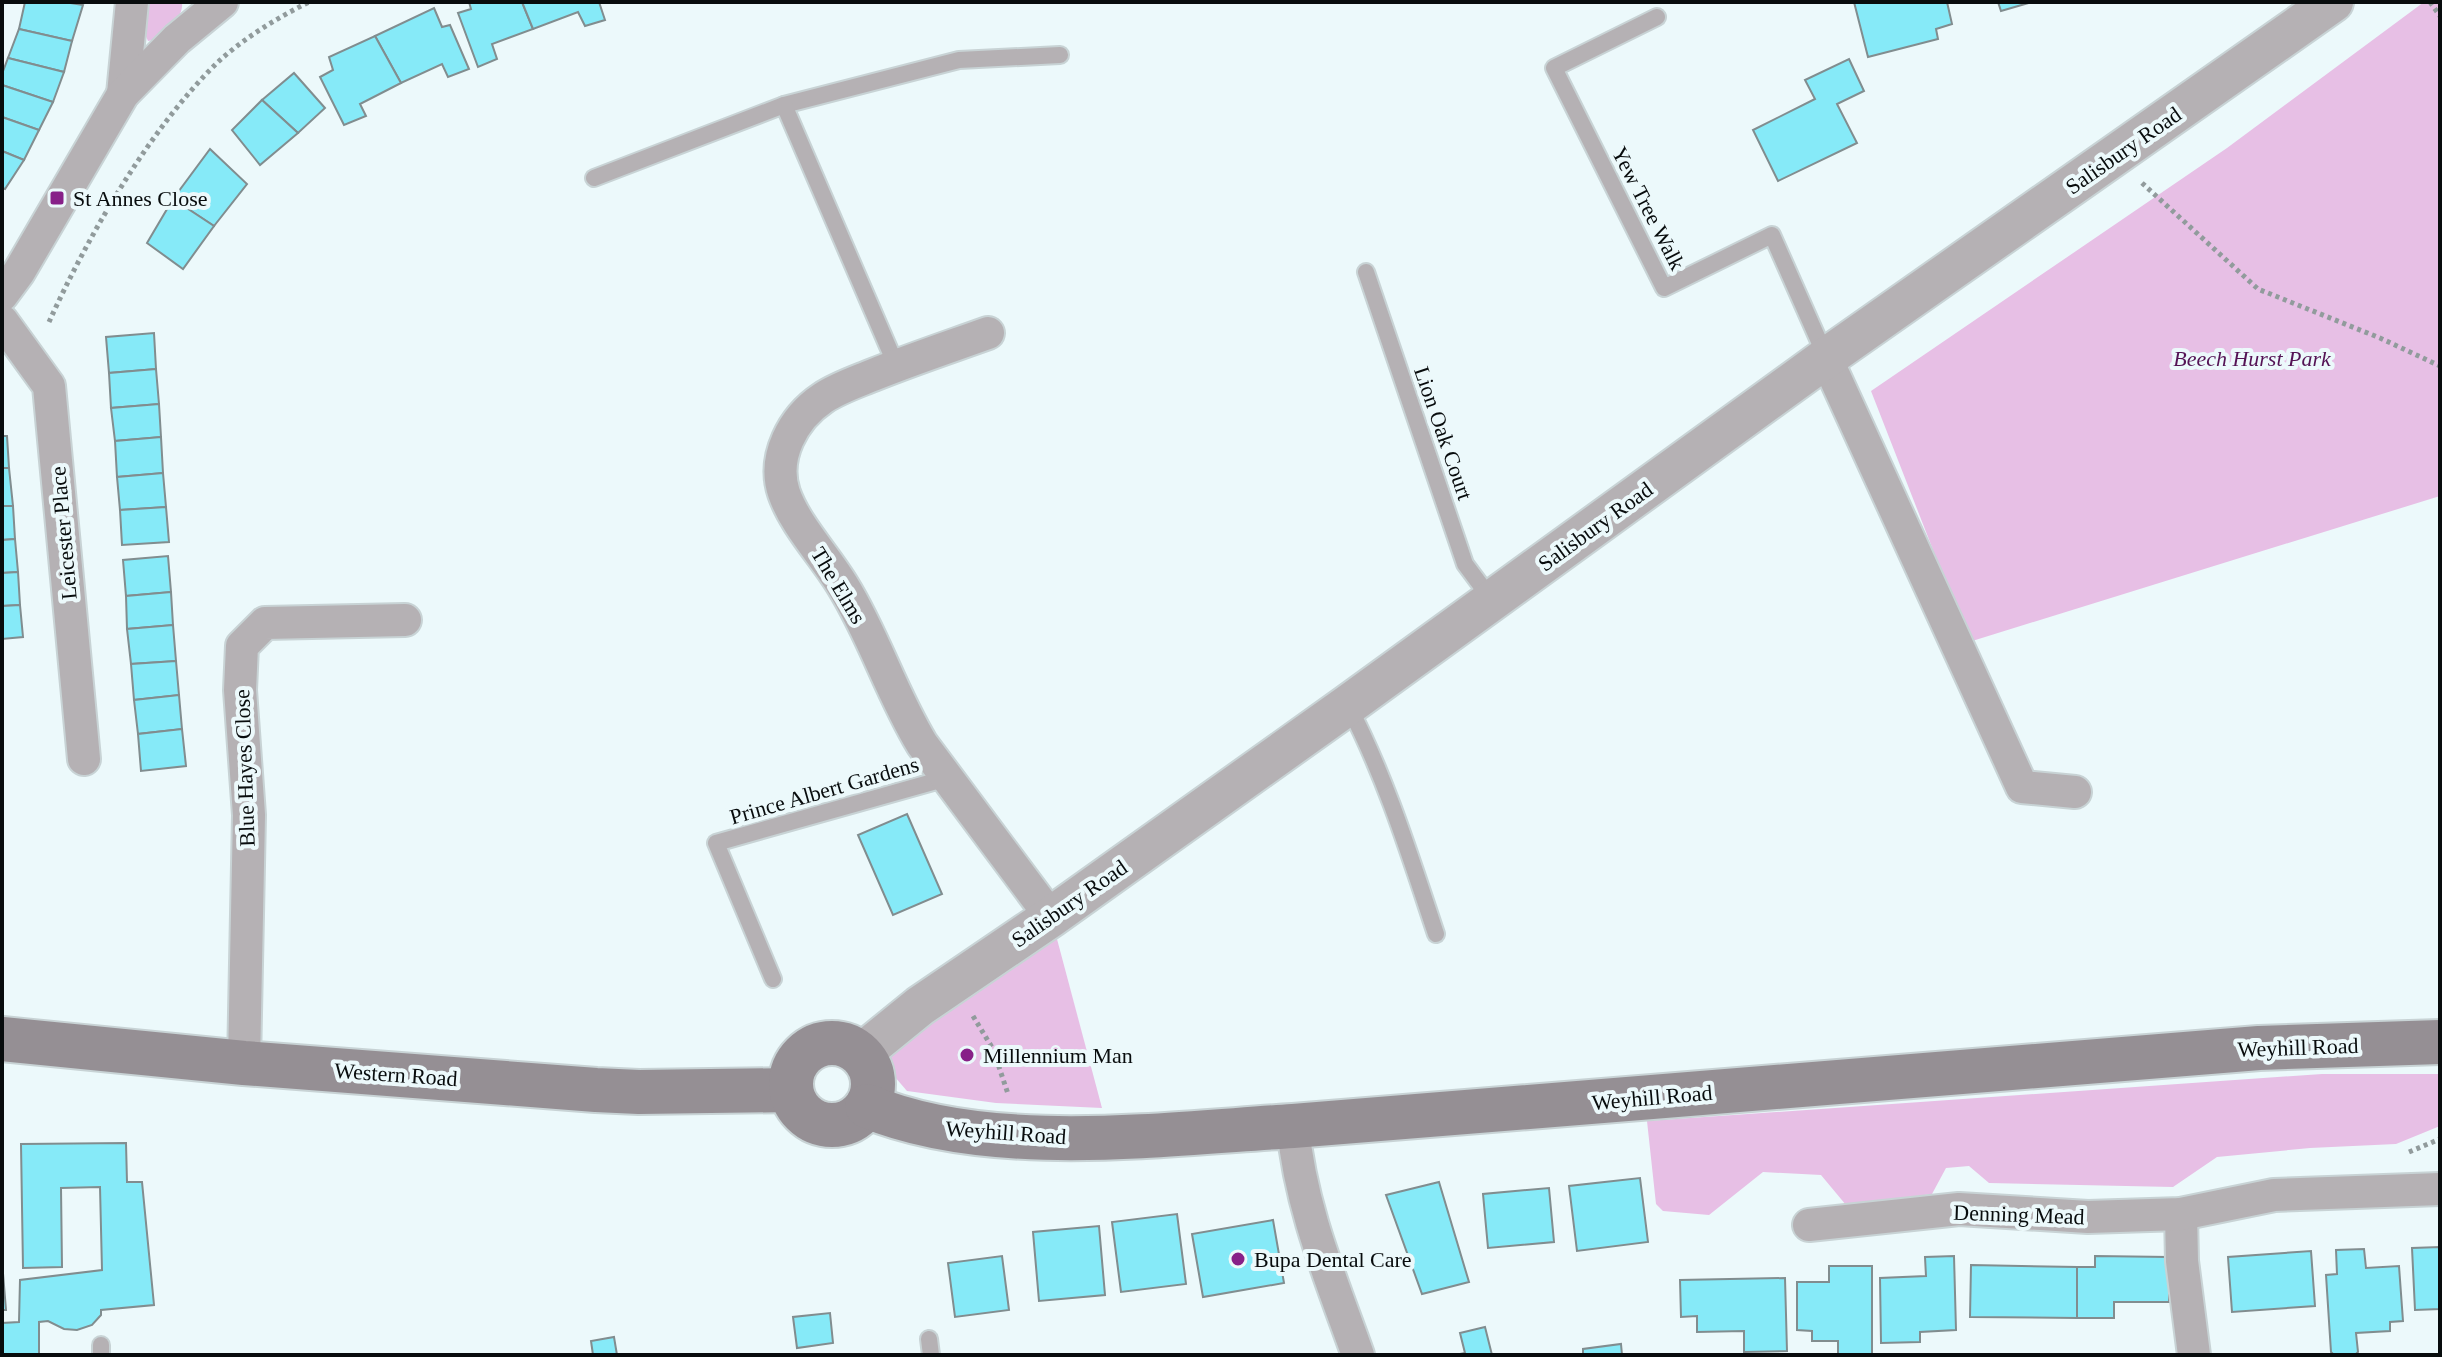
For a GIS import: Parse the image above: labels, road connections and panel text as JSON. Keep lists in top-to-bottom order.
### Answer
{
  "streets": {
    "main road": ["Weyhill Road", "Western Road"],
    "street": [
      "Salisbury Road",
      "Leicester Place",
      "The Elms",
      "Blue Hayes Close",
      "Denning Mead"
    ],
    "lane": ["Yew Tree Walk", "Lion Oak Court", "Prince Albert Gardens"]
  },
  "crossings": [
    ["Salisbury Road", "Yew Tree Walk"],
    ["Salisbury Road", "Lion Oak Court"],
    ["Salisbury Road", "The Elms"],
    ["Salisbury Road", "Weyhill Road"],
    ["Salisbury Road", "Western Road"],
    ["The Elms", "Prince Albert Gardens"],
    ["Blue Hayes Close", "Western Road"],
    ["Weyhill Road", "Western Road"]
  ],
  "parks": ["Beech Hurst Park"],
  "places": {
    "transit": ["St Annes Close"],
    "other": ["Millennium Man", "Bupa Dental Care"]
  }
}
